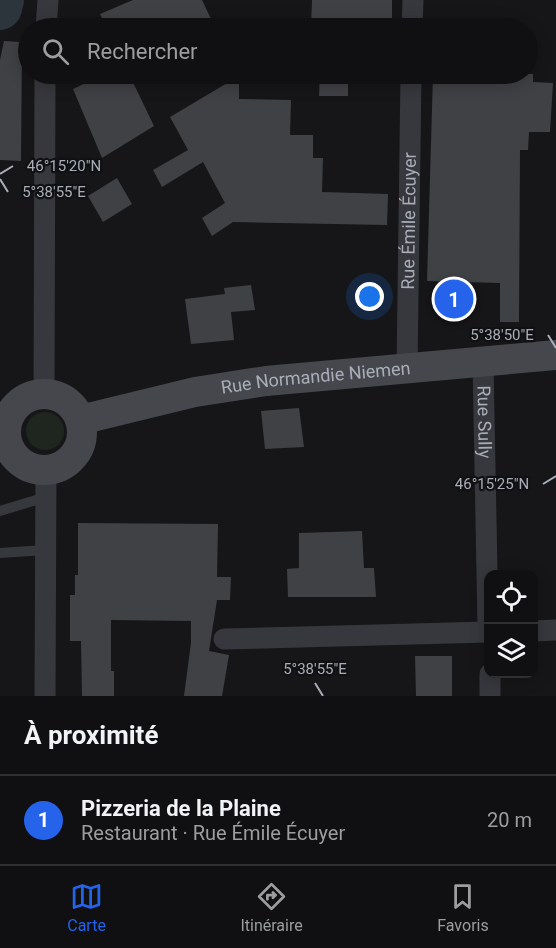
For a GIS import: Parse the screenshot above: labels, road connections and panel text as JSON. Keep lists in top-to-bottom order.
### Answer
{
  "streets": {
    "main road": ["Rue Normandie Niemen"],
    "street": ["Rue Émile Écuyer", "Rue Sully"]
  },
  "crossings": [
    ["Rue Émile Écuyer", "Rue Normandie Niemen"],
    ["Rue Normandie Niemen", "Rue Sully"]
  ],
  "page": {
    "search": "Rechercher",
    "pins": "1",
    "heading": "À proximité",
    "list": [
      {
        "mark": "1",
        "name": "Pizzeria de la Plaine",
        "note": "Restaurant · Rue Émile Écuyer",
        "value": "20 m"
      }
    ],
    "nav": ["Carte", "Itinéraire", "Favoris"]
  },
  "coordinates": [
    "46°15'20\"N",
    "5°38'55\"E",
    "5°38'50\"E",
    "46°15'25\"N"
  ]
}
